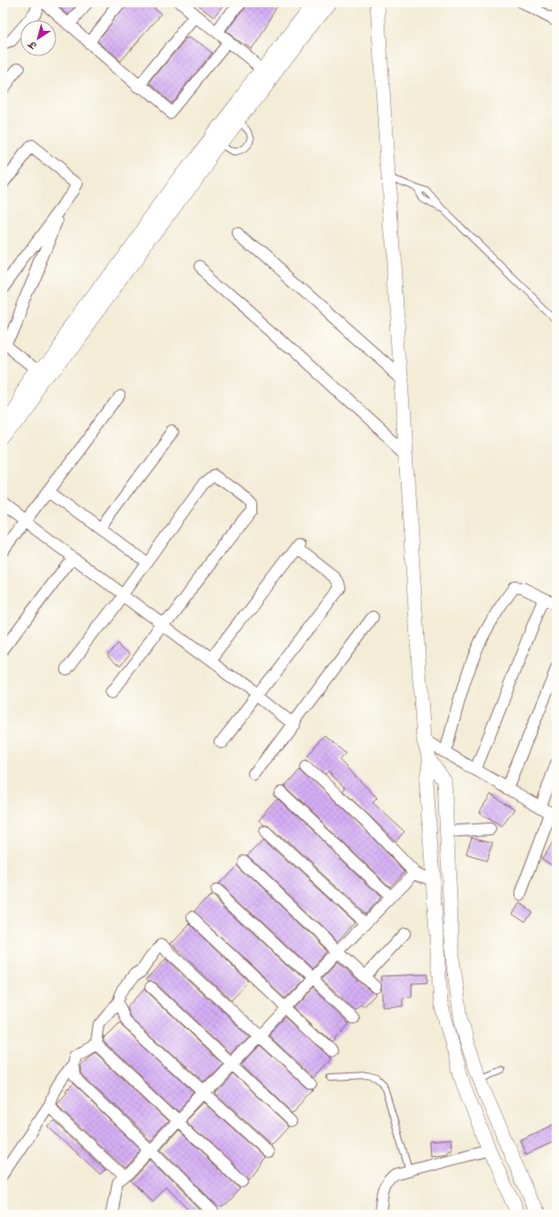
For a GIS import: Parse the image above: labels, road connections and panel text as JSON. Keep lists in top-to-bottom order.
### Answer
{
  "north": "bottom left"
}
